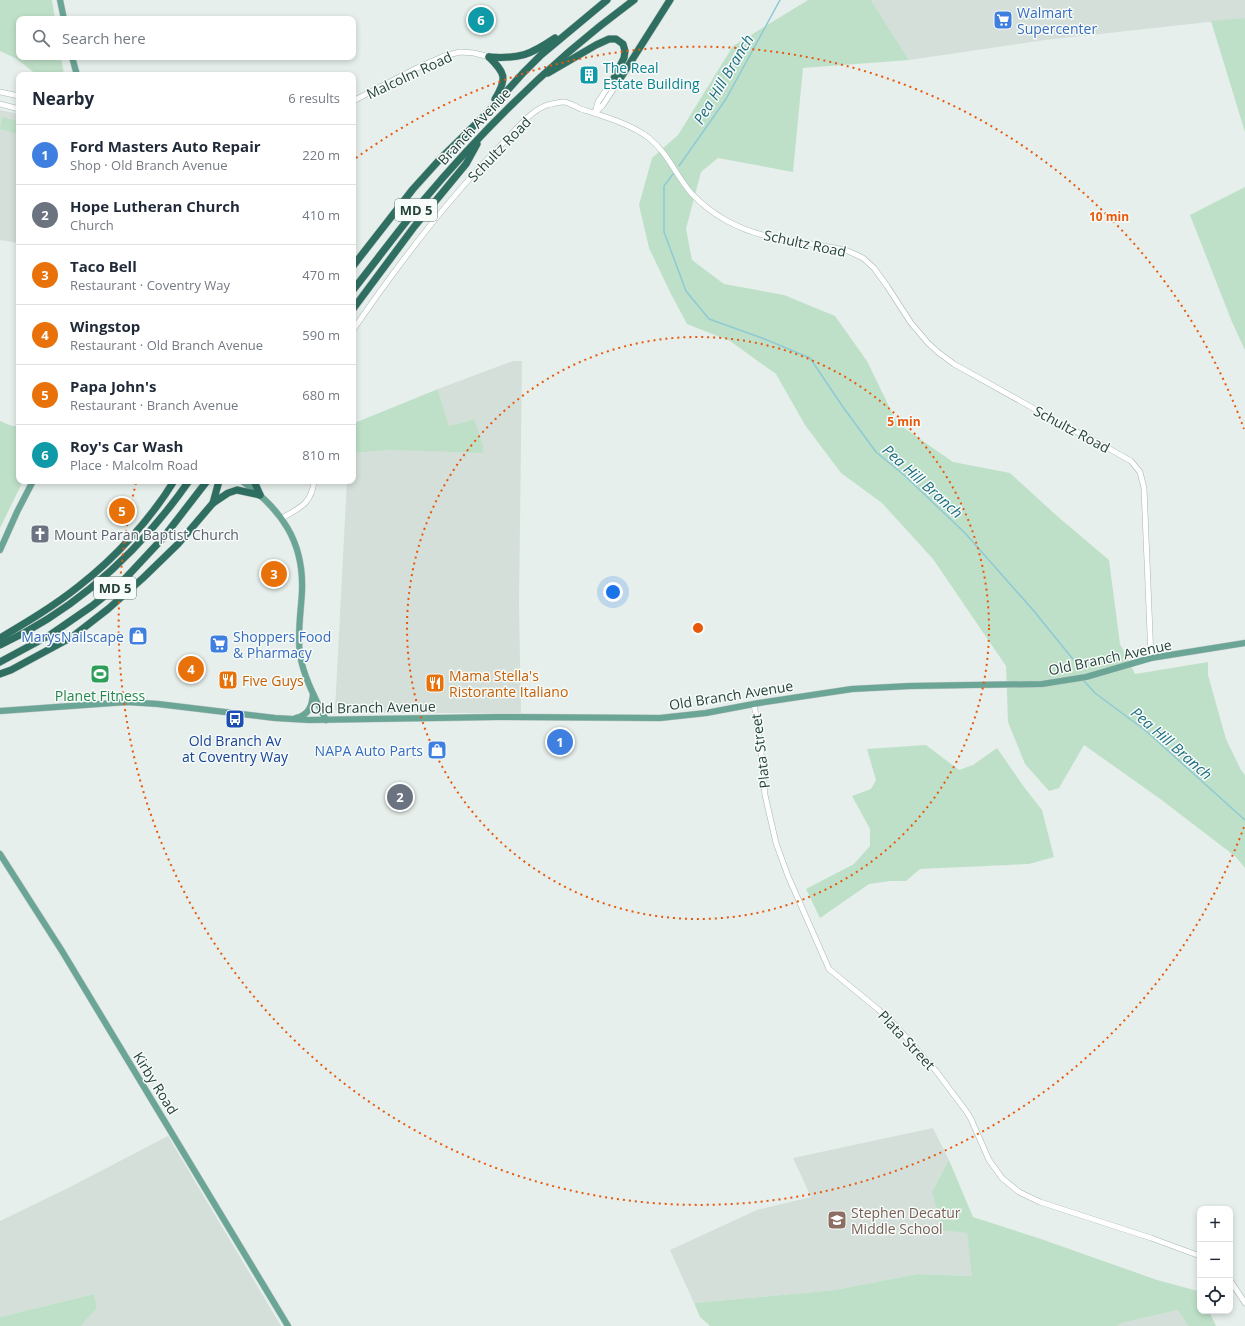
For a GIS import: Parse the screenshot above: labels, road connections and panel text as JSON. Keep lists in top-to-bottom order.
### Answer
{
  "streets": {
    "highway": ["Branch Avenue", "MD 5"],
    "main road": ["Old Branch Avenue", "Kirby Road"],
    "street": ["Malcolm Road", "Schultz Road", "Plata Street"]
  },
  "crossings": [
    ["Schultz Road", "Old Branch Avenue"],
    ["Old Branch Avenue", "Plata Street"]
  ],
  "water": ["Pea Hill Branch"],
  "places": {
    "supermarket": ["Walmart Supercenter", "Shoppers Food & Pharmacy"],
    "building": ["The Real Estate Building"],
    "church": ["Mount Paran Baptist Church"],
    "shop": ["MarysNailscape", "NAPA Auto Parts"],
    "sports": ["Planet Fitness"],
    "restaurant": ["Five Guys", "Mama Stella's Ristorante Italiano"],
    "bus stop": ["Old Branch Av at Coventry Way"],
    "school or university": ["Stephen Decatur Middle School"]
  },
  "page": {
    "pins": [
      "6",
      "5",
      "3",
      "4",
      "1",
      "2"
    ],
    "search": "Search here",
    "heading": ["Nearby", "6 results"],
    "list": [
      {
        "mark": "1",
        "name": "Ford Masters Auto Repair",
        "note": "Shop · Old Branch Avenue",
        "value": "220 m"
      },
      {
        "mark": "2",
        "name": "Hope Lutheran Church",
        "note": "Church",
        "value": "410 m"
      },
      {
        "mark": "3",
        "name": "Taco Bell",
        "note": "Restaurant · Coventry Way",
        "value": "470 m"
      },
      {
        "mark": "4",
        "name": "Wingstop",
        "note": "Restaurant · Old Branch Avenue",
        "value": "590 m"
      },
      {
        "mark": "5",
        "name": "Papa John's",
        "note": "Restaurant · Branch Avenue",
        "value": "680 m"
      },
      {
        "mark": "6",
        "name": "Roy's Car Wash",
        "note": "Place · Malcolm Road",
        "value": "810 m"
      }
    ],
    "map_buttons": ["+", "−"]
  },
  "rings": ["10 min", "5 min"]
}
